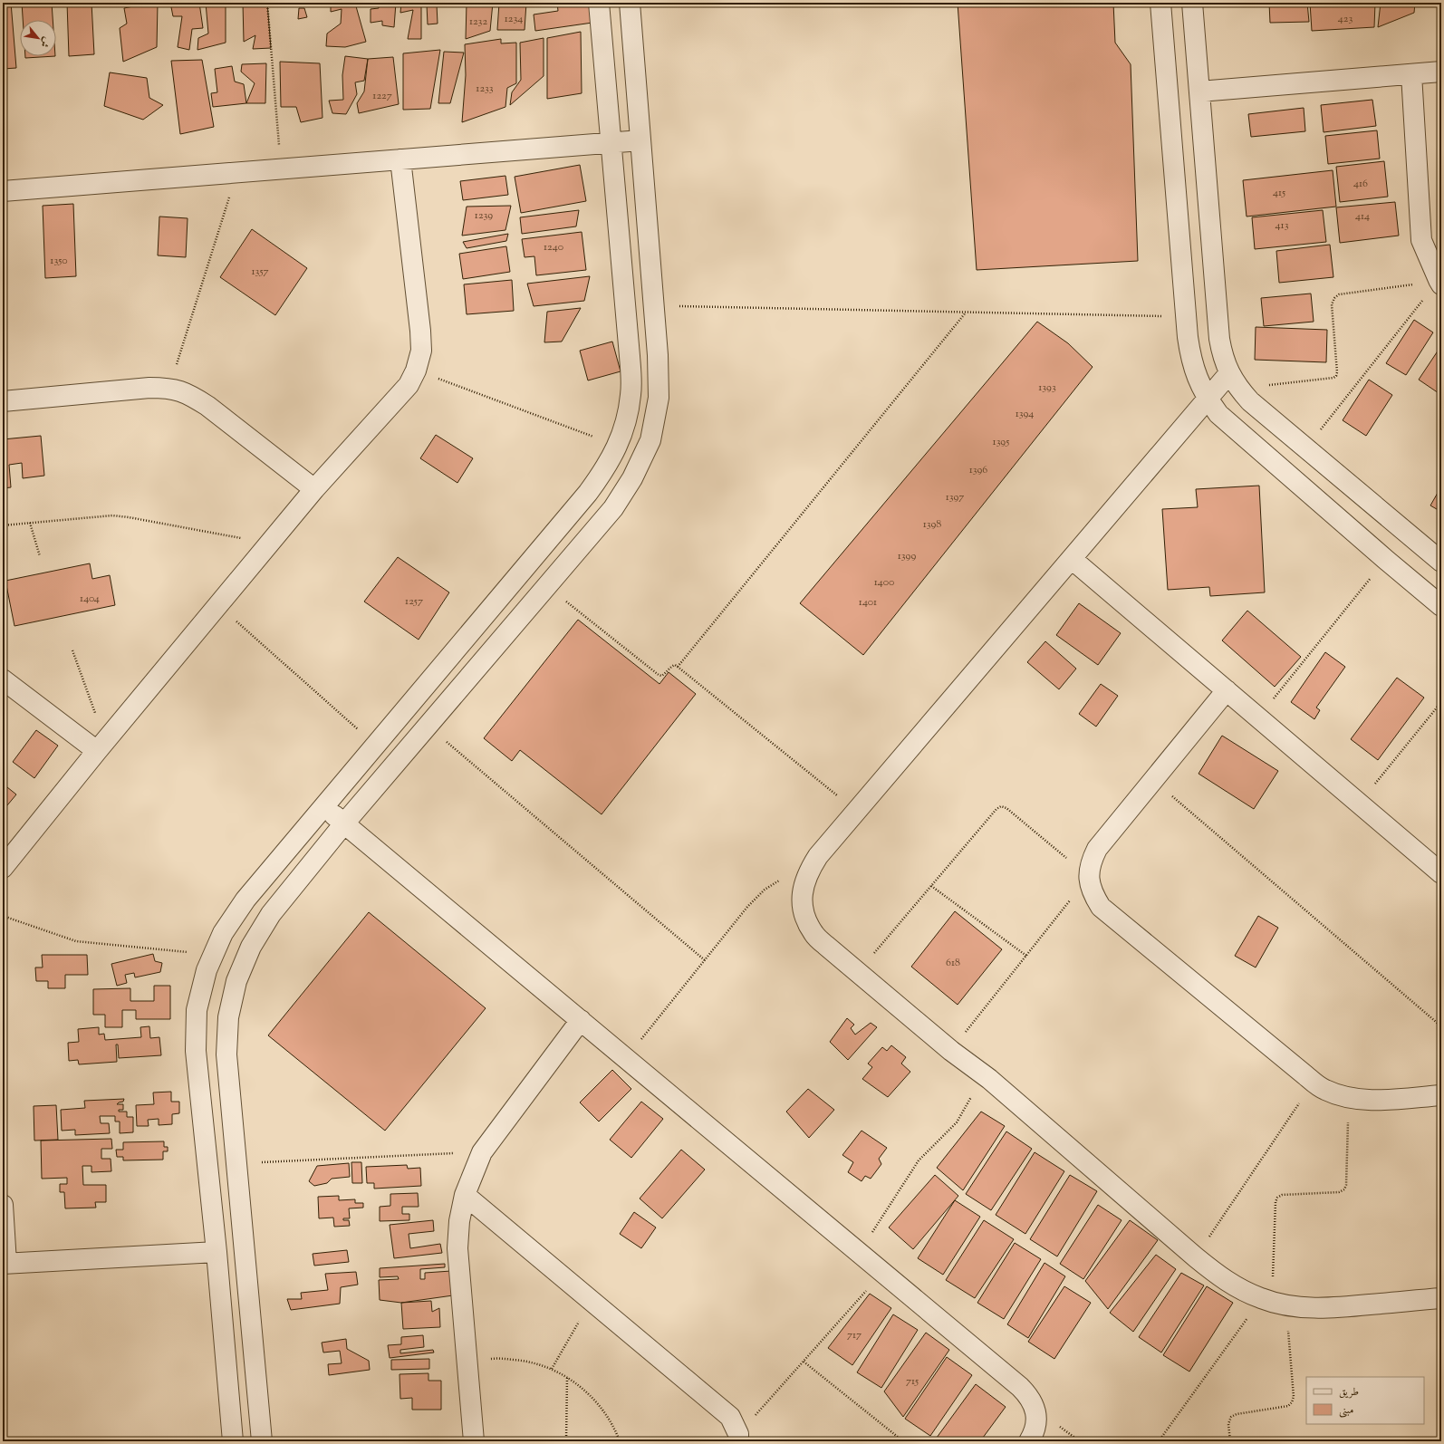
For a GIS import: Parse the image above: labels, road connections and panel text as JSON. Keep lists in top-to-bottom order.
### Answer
{
  "house_numbers": [
    "1234",
    "423",
    "1232",
    "1233",
    "1227",
    "416",
    "415",
    "1239",
    "414",
    "413",
    "1240",
    "1350",
    "1357",
    "1393",
    "1394",
    "1395",
    "1396",
    "1397",
    "1398",
    "1399",
    "1400",
    "1404",
    "1257",
    "1401",
    "618",
    "717",
    "715"
  ],
  "legend": ["طريق", "مبنى"],
  "north": "bottom right"
}
